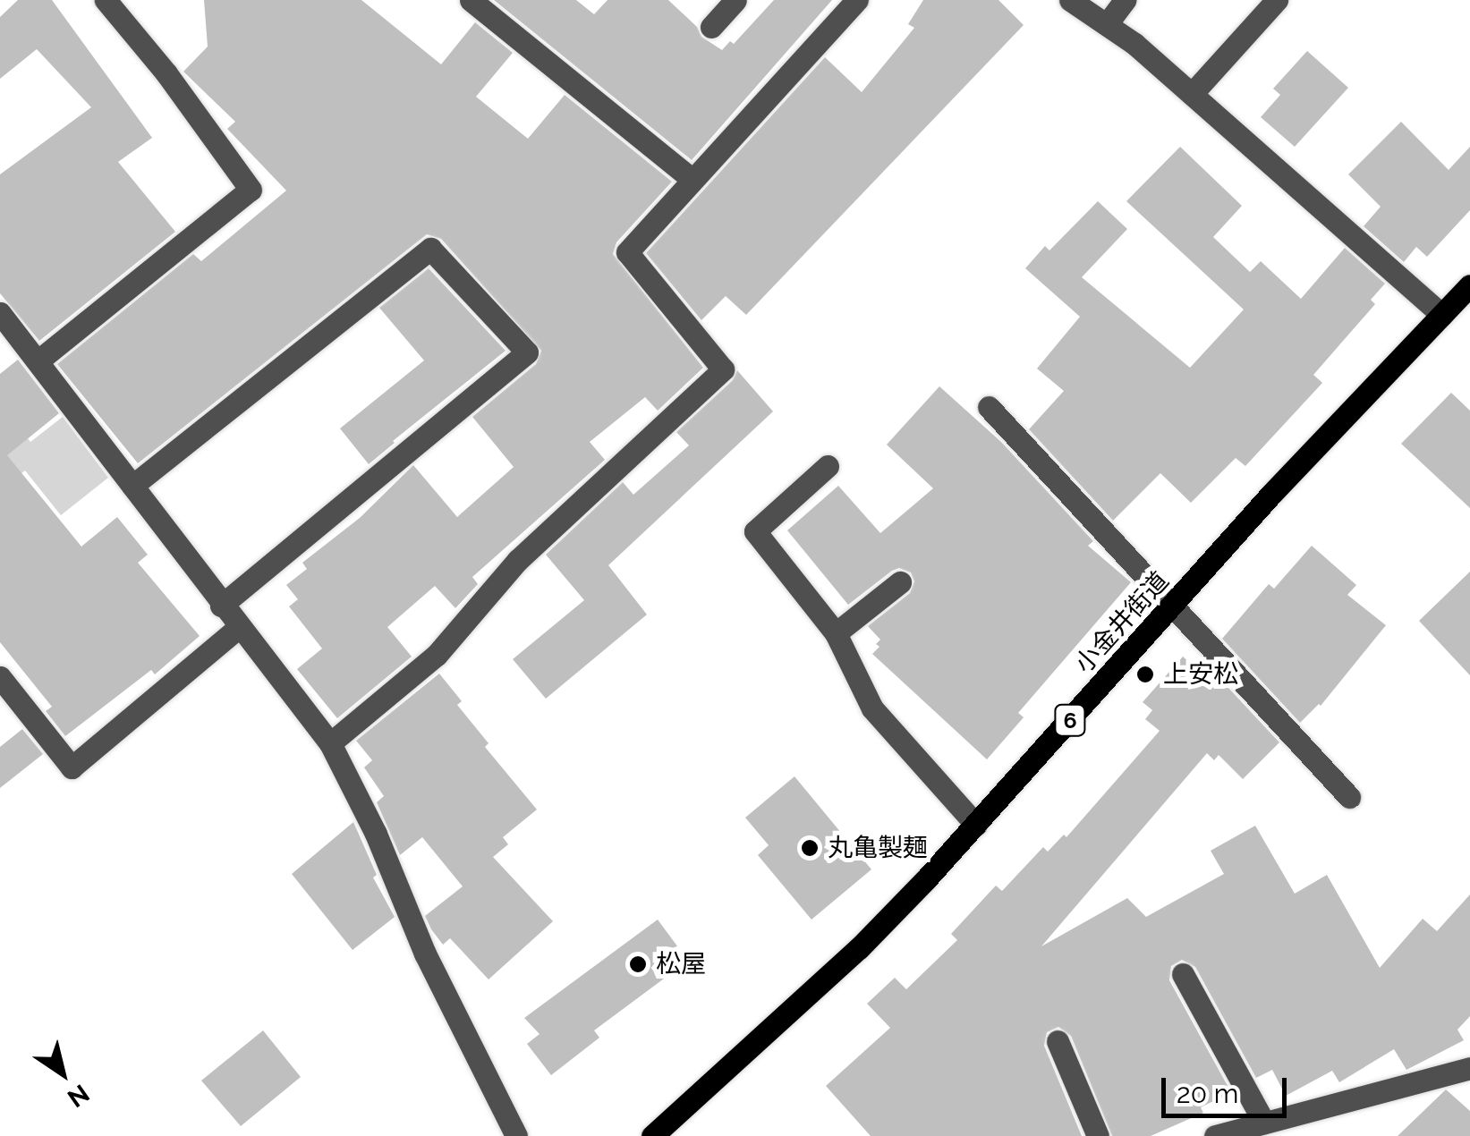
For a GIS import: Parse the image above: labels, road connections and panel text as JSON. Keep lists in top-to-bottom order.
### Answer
{
  "streets": {
    "main road": ["小金井街道", "6"]
  },
  "places": ["上安松", "丸亀製麺", "松屋"],
  "scale_bar": "20 m",
  "north": "bottom right"
}
